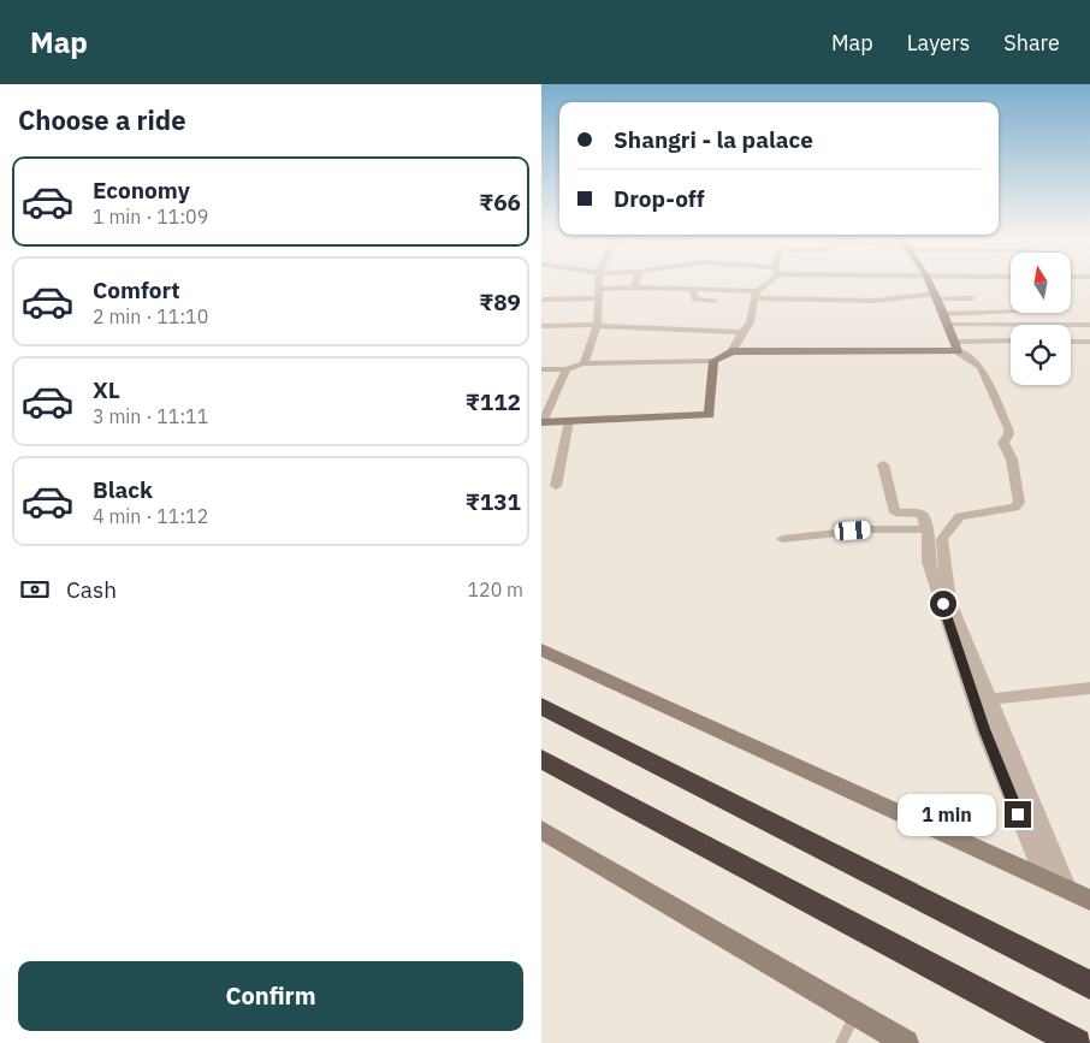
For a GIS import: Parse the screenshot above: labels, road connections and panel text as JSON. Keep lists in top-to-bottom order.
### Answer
{
  "north": "top",
  "page": {
    "header": "Map",
    "nav": ["Map", "Layers", "Share"],
    "heading": "Choose a ride",
    "banner": ["Shangri - la palace", "Drop-off"],
    "list": [
      {
        "name": "Economy",
        "note": "1 min · 11:09",
        "value": "₹66"
      },
      {
        "name": "Comfort",
        "note": "2 min · 11:10",
        "value": "₹89"
      },
      {
        "name": "XL",
        "note": "3 min · 11:11",
        "value": "₹112"
      },
      {
        "name": "Black",
        "note": "4 min · 11:12",
        "value": "₹131"
      }
    ],
    "pay": ["Cash", "120 m"],
    "bubble": "1 min",
    "buttons": "Confirm"
  }
}
